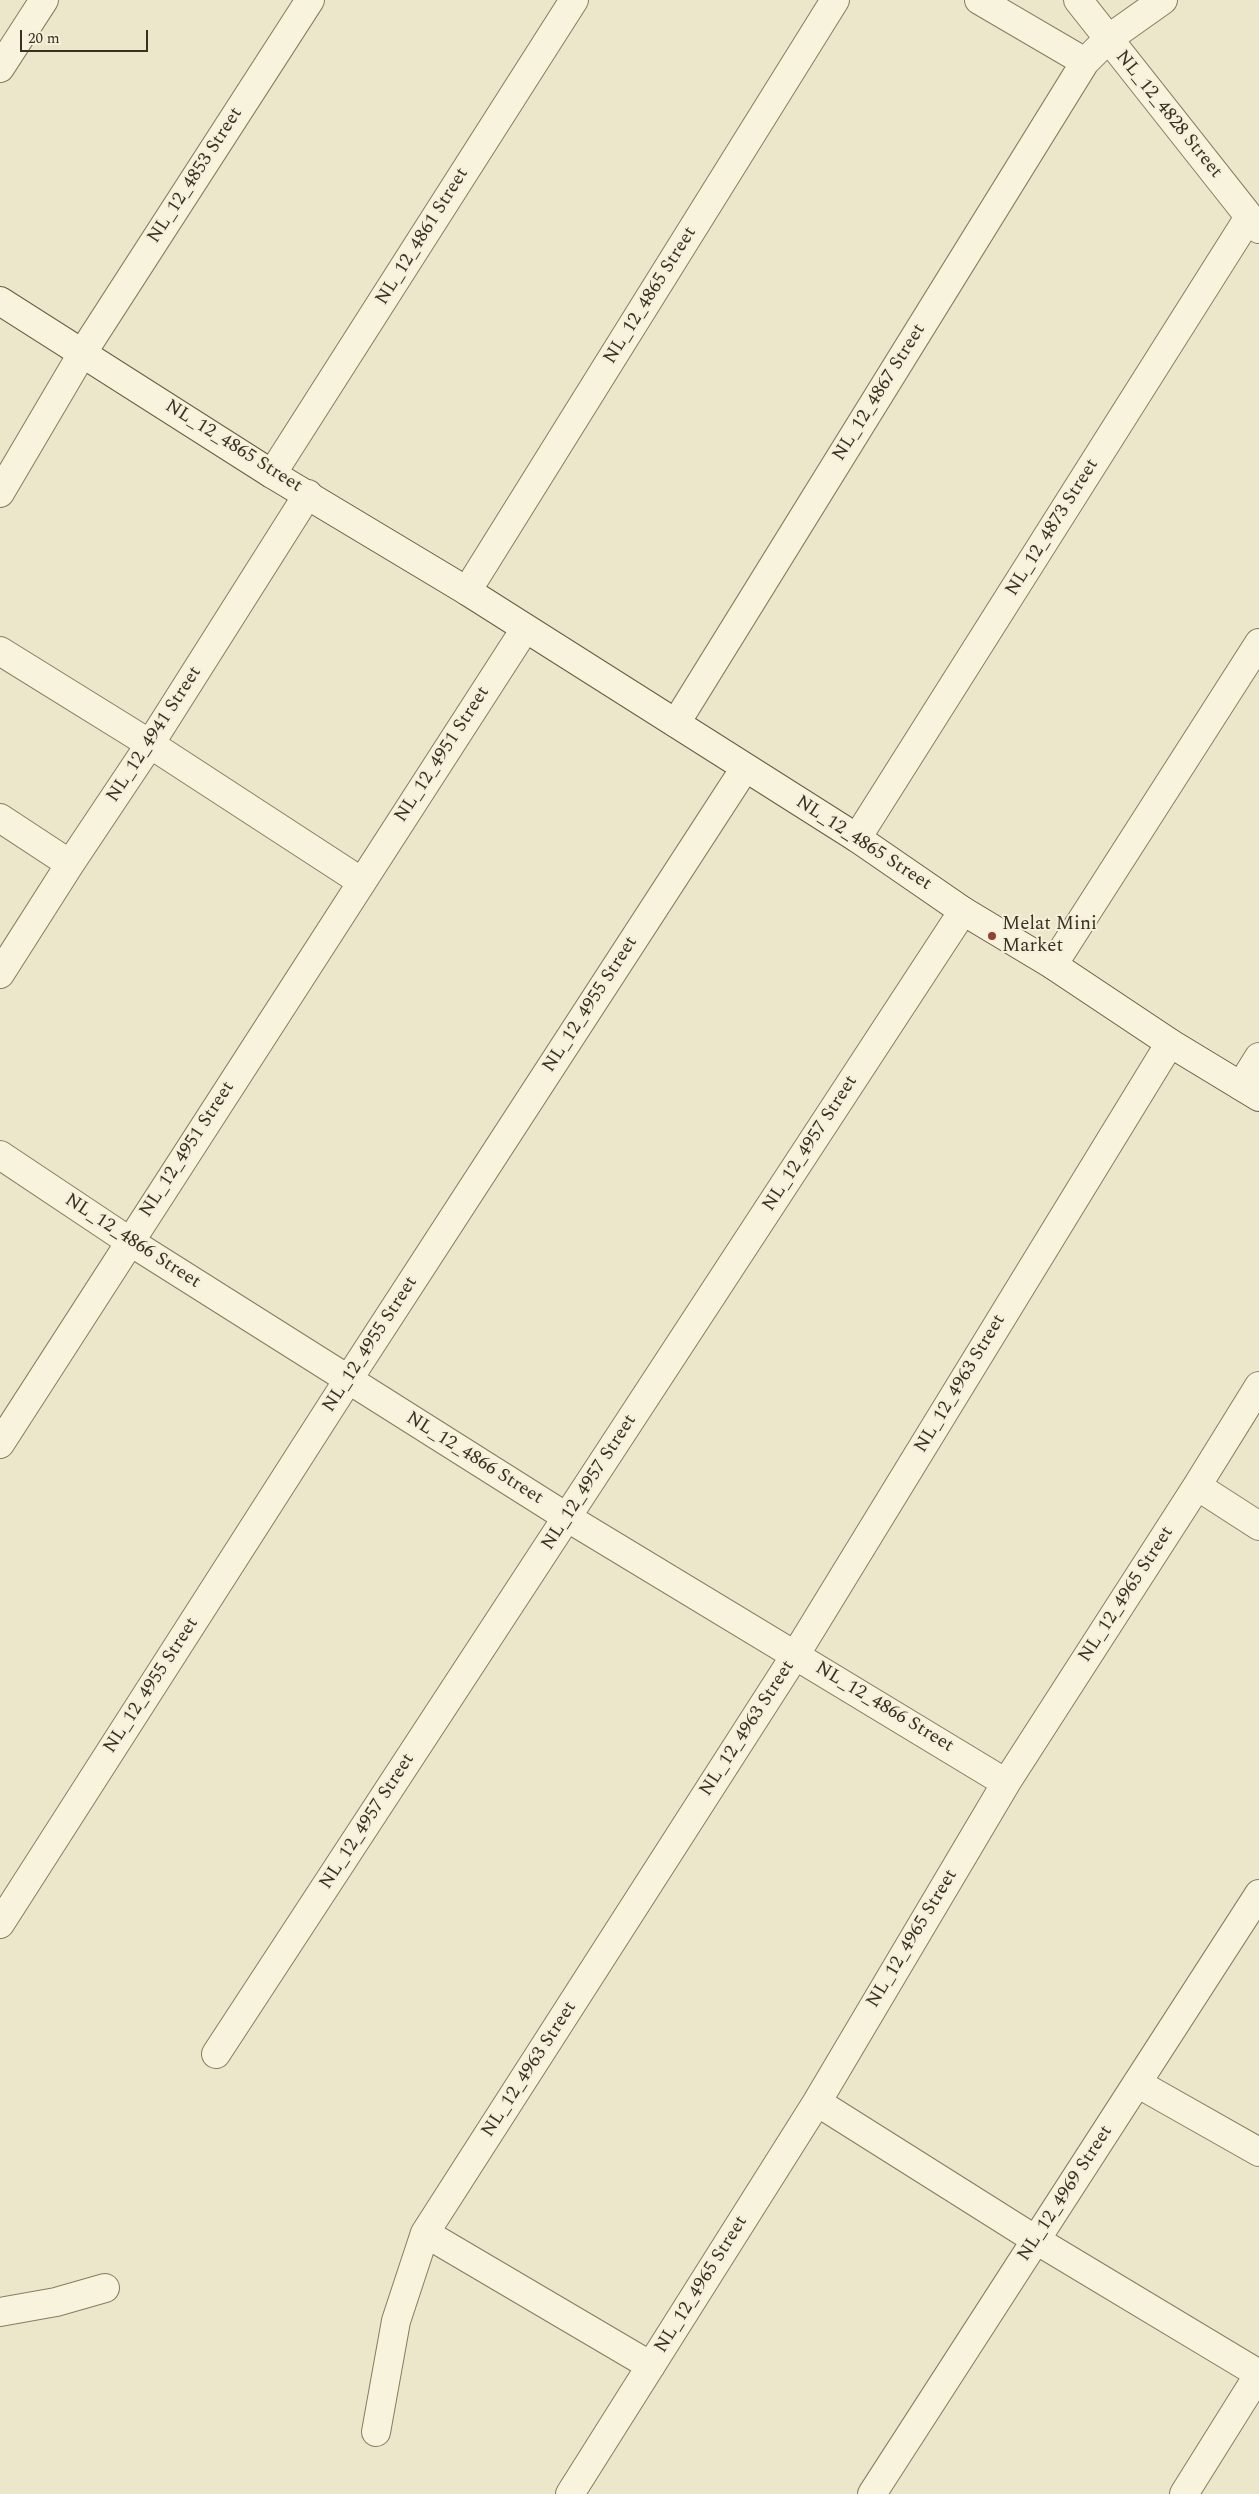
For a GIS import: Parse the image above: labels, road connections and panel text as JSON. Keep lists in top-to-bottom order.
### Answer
{
  "streets": {
    "street": [
      "NL_12_4828 Street",
      "NL_12_4853 Street",
      "NL_12_4861 Street",
      "NL_12_4865 Street",
      "NL_12_4867 Street",
      "NL_12_4873 Street",
      "NL_12_4941 Street",
      "NL_12_4951 Street",
      "NL_12_4955 Street",
      "NL_12_4957 Street",
      "NL_12_4866 Street",
      "NL_12_4963 Street",
      "NL_12_4965 Street",
      "NL_12_4969 Street"
    ]
  },
  "crossings": [
    ["NL_12_4828 Street", "NL_12_4867 Street"],
    ["NL_12_4828 Street", "NL_12_4873 Street"],
    ["NL_12_4853 Street", "NL_12_4865 Street"],
    ["NL_12_4861 Street", "NL_12_4865 Street"],
    ["NL_12_4865 Street", "NL_12_4867 Street"],
    ["NL_12_4865 Street", "NL_12_4873 Street"],
    ["NL_12_4865 Street", "NL_12_4941 Street"],
    ["NL_12_4865 Street", "NL_12_4951 Street"],
    ["NL_12_4865 Street", "NL_12_4955 Street"],
    ["NL_12_4865 Street", "NL_12_4957 Street"],
    ["NL_12_4865 Street", "NL_12_4963 Street"],
    ["NL_12_4951 Street", "NL_12_4866 Street"],
    ["NL_12_4955 Street", "NL_12_4866 Street"],
    ["NL_12_4957 Street", "NL_12_4866 Street"],
    ["NL_12_4866 Street", "NL_12_4963 Street"],
    ["NL_12_4866 Street", "NL_12_4965 Street"]
  ],
  "places": ["Melat Mini Market"],
  "scale_bar": "20 m"
}
